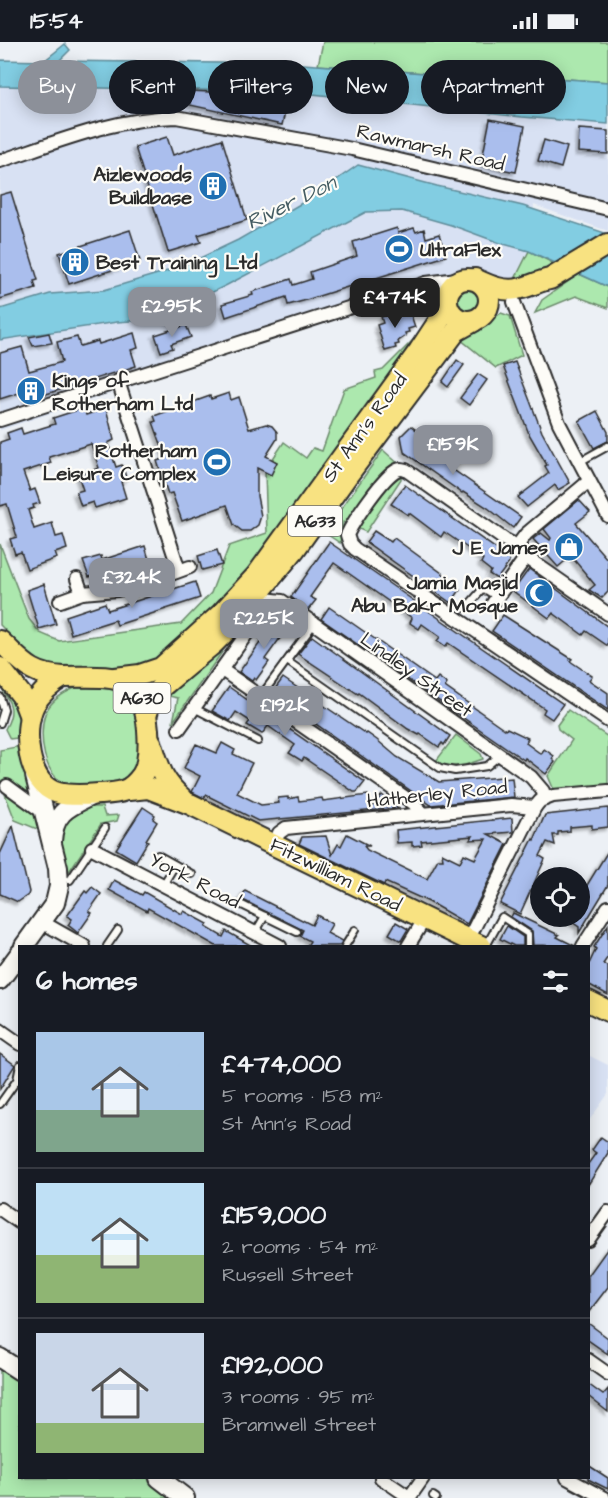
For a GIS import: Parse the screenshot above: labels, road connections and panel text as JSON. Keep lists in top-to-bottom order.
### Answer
{
  "streets": {
    "main road": [
      "St Ann's Road",
      "A633",
      "A630",
      "Fitzwilliam Road"
    ],
    "street": [
      "Rawmarsh Road",
      "Lindley Street",
      "Hatherley Road",
      "York Road"
    ]
  },
  "crossings": [
    ["St Ann's Road", "Lindley Street"],
    ["St Ann's Road", "A630"],
    ["St Ann's Road", "Fitzwilliam Road"],
    ["Lindley Street", "Hatherley Road"],
    ["A630", "Fitzwilliam Road"],
    ["Hatherley Road", "Fitzwilliam Road"]
  ],
  "water": ["River Don"],
  "places": {
    "building": ["Aizlewoods Buildbase", "Best Training Ltd", "Kings of Rotherham Ltd"],
    "sports": ["UltraFlex", "Rotherham Leisure Complex"],
    "shop": ["J E James"],
    "mosque": ["Jamia Masjid Abu Bakr Mosque"]
  },
  "page": {
    "status": "15:54",
    "chip": [
      "Buy",
      "Rent",
      "Filters",
      "New",
      "Apartment"
    ],
    "price": [
      "£474K",
      "£295K",
      "£159K",
      "£324K",
      "£225K",
      "£192K"
    ],
    "heading": "6 homes",
    "list": [
      {
        "name": "£474,000",
        "note": "5 rooms · 158 m² · St Ann's Road"
      },
      {
        "name": "£159,000",
        "note": "2 rooms · 54 m² · Russell Street"
      },
      {
        "name": "£192,000",
        "note": "3 rooms · 95 m² · Bramwell Street"
      }
    ]
  }
}
